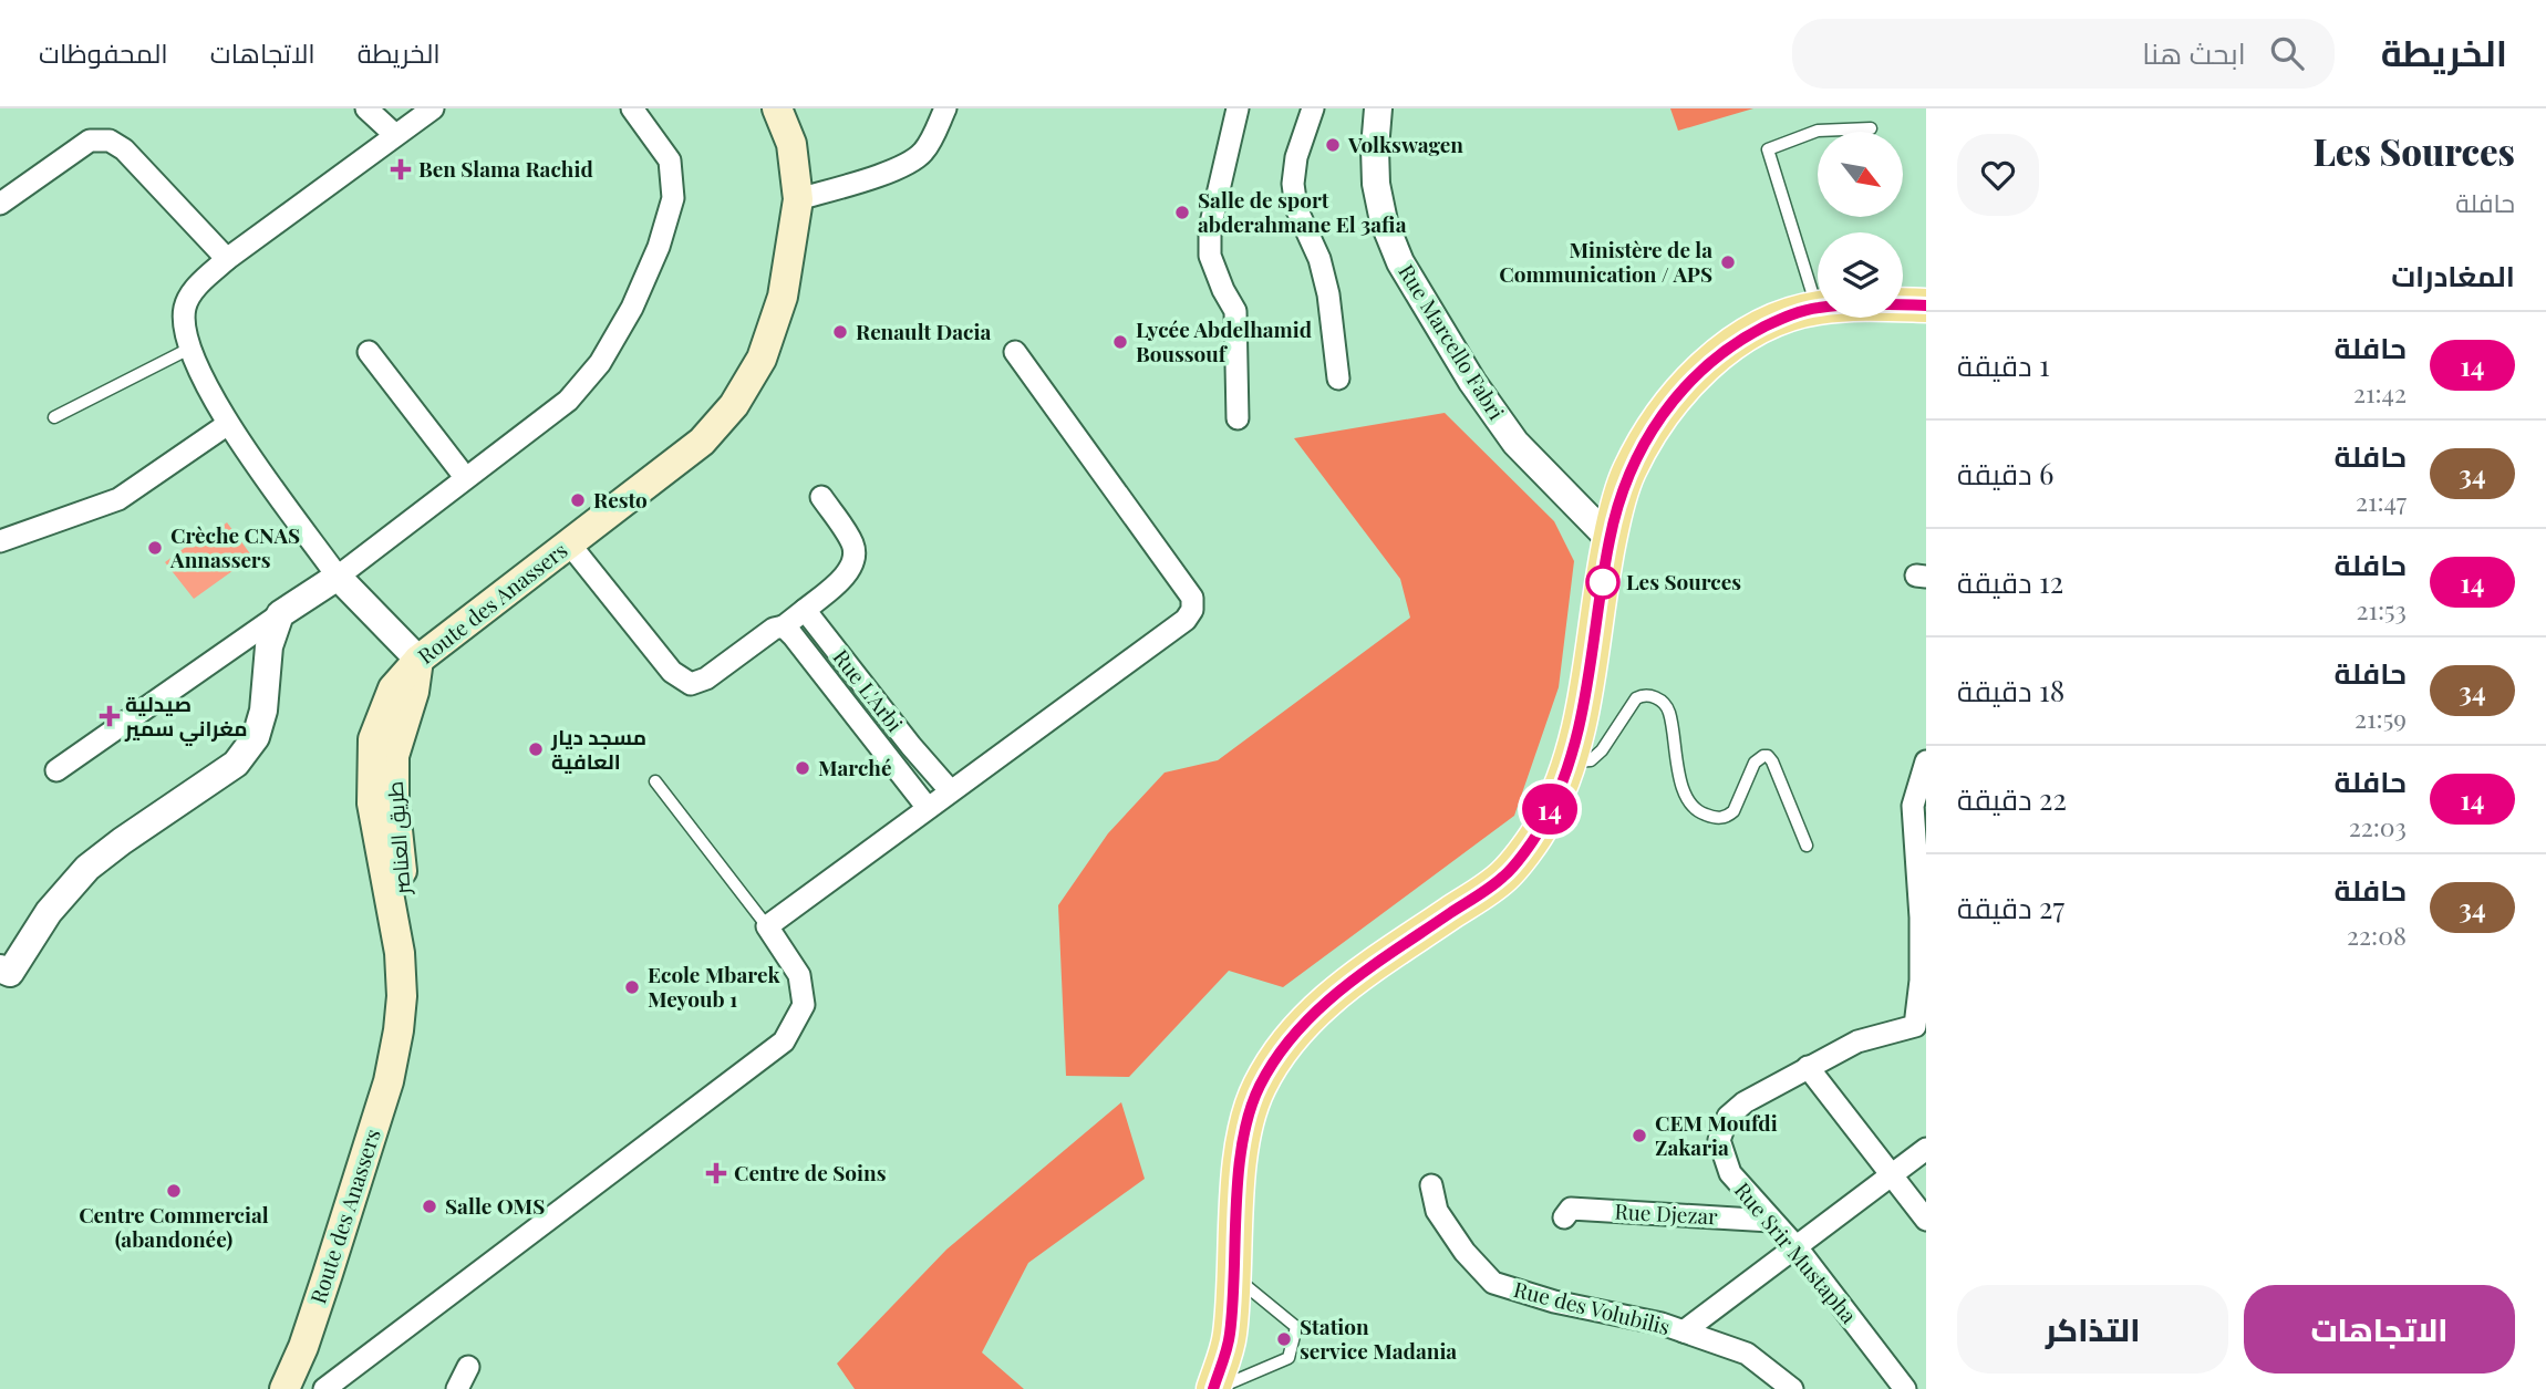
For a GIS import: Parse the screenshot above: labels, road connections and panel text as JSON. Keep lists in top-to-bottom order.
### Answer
{
  "streets": {
    "main road": ["Route des Anassers"],
    "street": [
      "Rue Marcello Fabri",
      "Rue L'Arbi",
      "Rue Djezar",
      "Rue Srir Mustapha",
      "Rue des Volubilis"
    ]
  },
  "crossings": [
    ["Rue Djezar", "Rue Srir Mustapha"]
  ],
  "places": {
    "other": [
      "Volkswagen",
      "Salle de sport abderahmane El 3afia",
      "Ministère de la Communication / APS",
      "Renault Dacia",
      "Lycée Abdelhamid Boussouf",
      "Resto",
      "Crèche CNAS Annassers",
      "Les Sources",
      "مسجد ديار العافية",
      "Marché",
      "Ecole Mbarek Meyoub 1",
      "CEM Moufdi Zakaria",
      "Centre Commercial (abandonée)",
      "Salle OMS",
      "Station service Madania"
    ],
    "health": ["Ben Slama Rachid", "صيدلية مغراني سمير", "Centre de Soins"]
  },
  "lines": ["bus line 14"],
  "north": "bottom right",
  "page": {
    "header": "الخريطة",
    "search": "ابحث هنا",
    "nav": ["الخريطة", "الاتجاهات", "المحفوظات"],
    "heading": [
      ["Les Sources", "حافلة"],
      "المغادرات"
    ],
    "on_map": "14",
    "list": [
      {
        "mark": "14",
        "name": "حافلة",
        "note": "21:42",
        "value": "1 دقيقة"
      },
      {
        "mark": "34",
        "name": "حافلة",
        "note": "21:47",
        "value": "6 دقيقة"
      },
      {
        "mark": "14",
        "name": "حافلة",
        "note": "21:53",
        "value": "12 دقيقة"
      },
      {
        "mark": "34",
        "name": "حافلة",
        "note": "21:59",
        "value": "18 دقيقة"
      },
      {
        "mark": "14",
        "name": "حافلة",
        "note": "22:03",
        "value": "22 دقيقة"
      },
      {
        "mark": "34",
        "name": "حافلة",
        "note": "22:08",
        "value": "27 دقيقة"
      }
    ],
    "buttons": ["الاتجاهات", "التذاكر"]
  }
}
